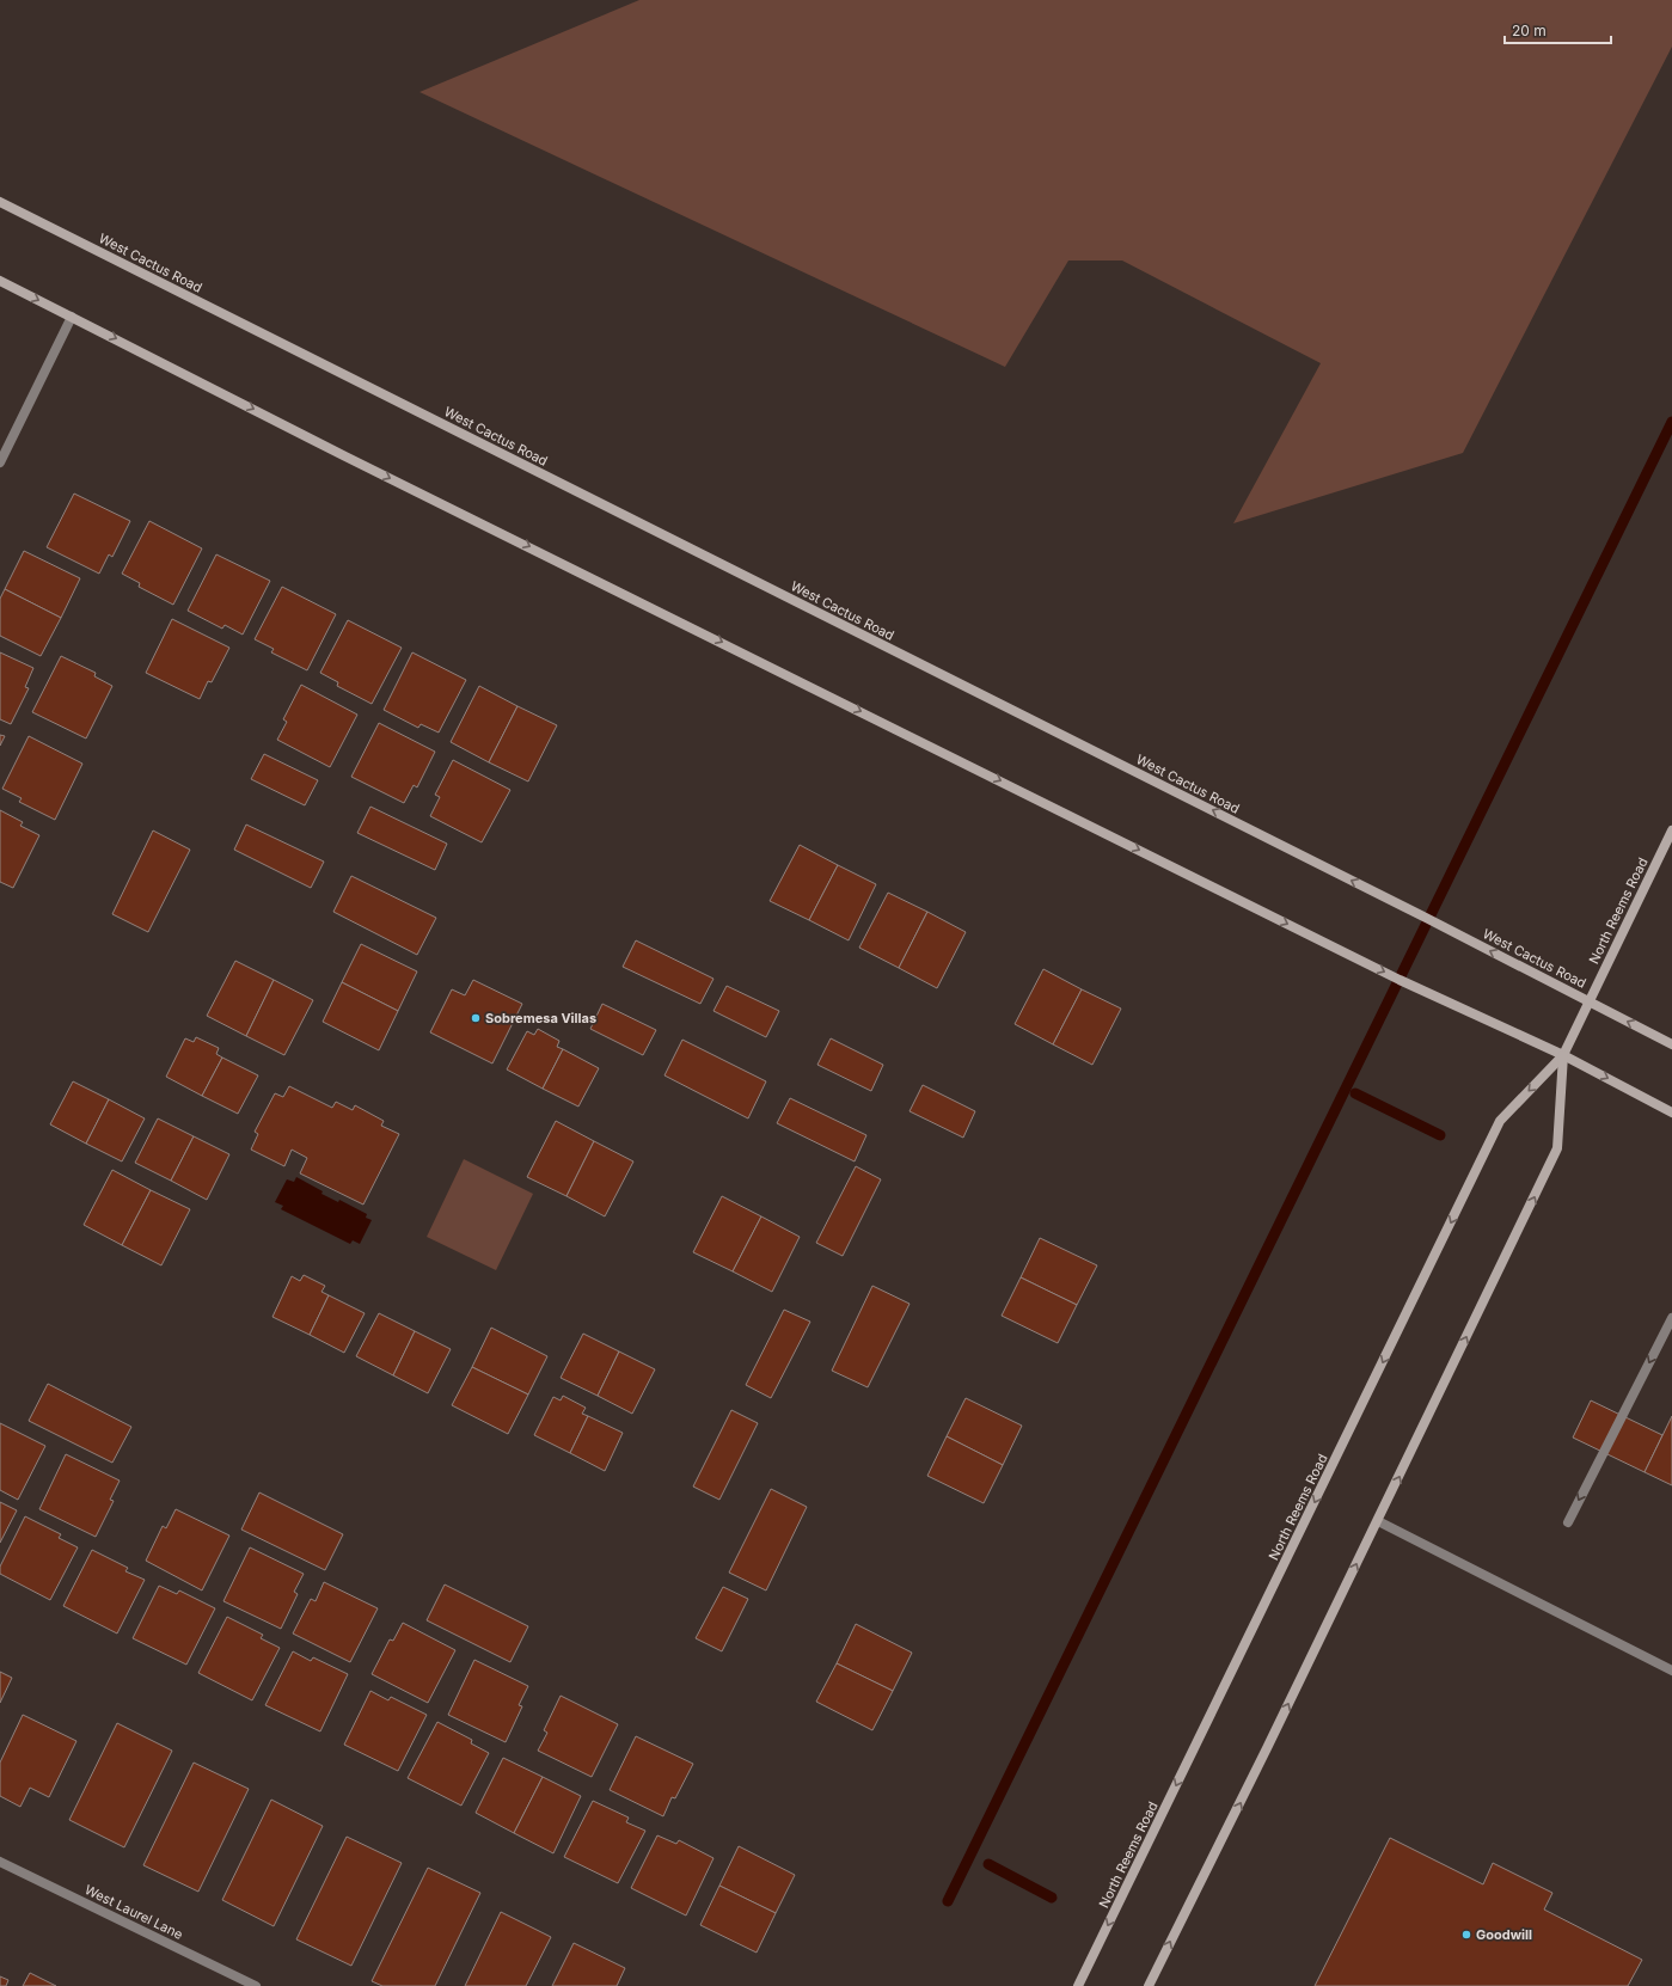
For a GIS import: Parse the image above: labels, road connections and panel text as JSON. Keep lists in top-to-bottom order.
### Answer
{
  "streets": {
    "main road": ["West Cactus Road", "North Reems Road"],
    "street": ["West Laurel Lane"]
  },
  "crossings": [
    ["West Cactus Road", "North Reems Road"]
  ],
  "places": ["Sobremesa Villas", "Goodwill"],
  "scale_bar": "20 m"
}
